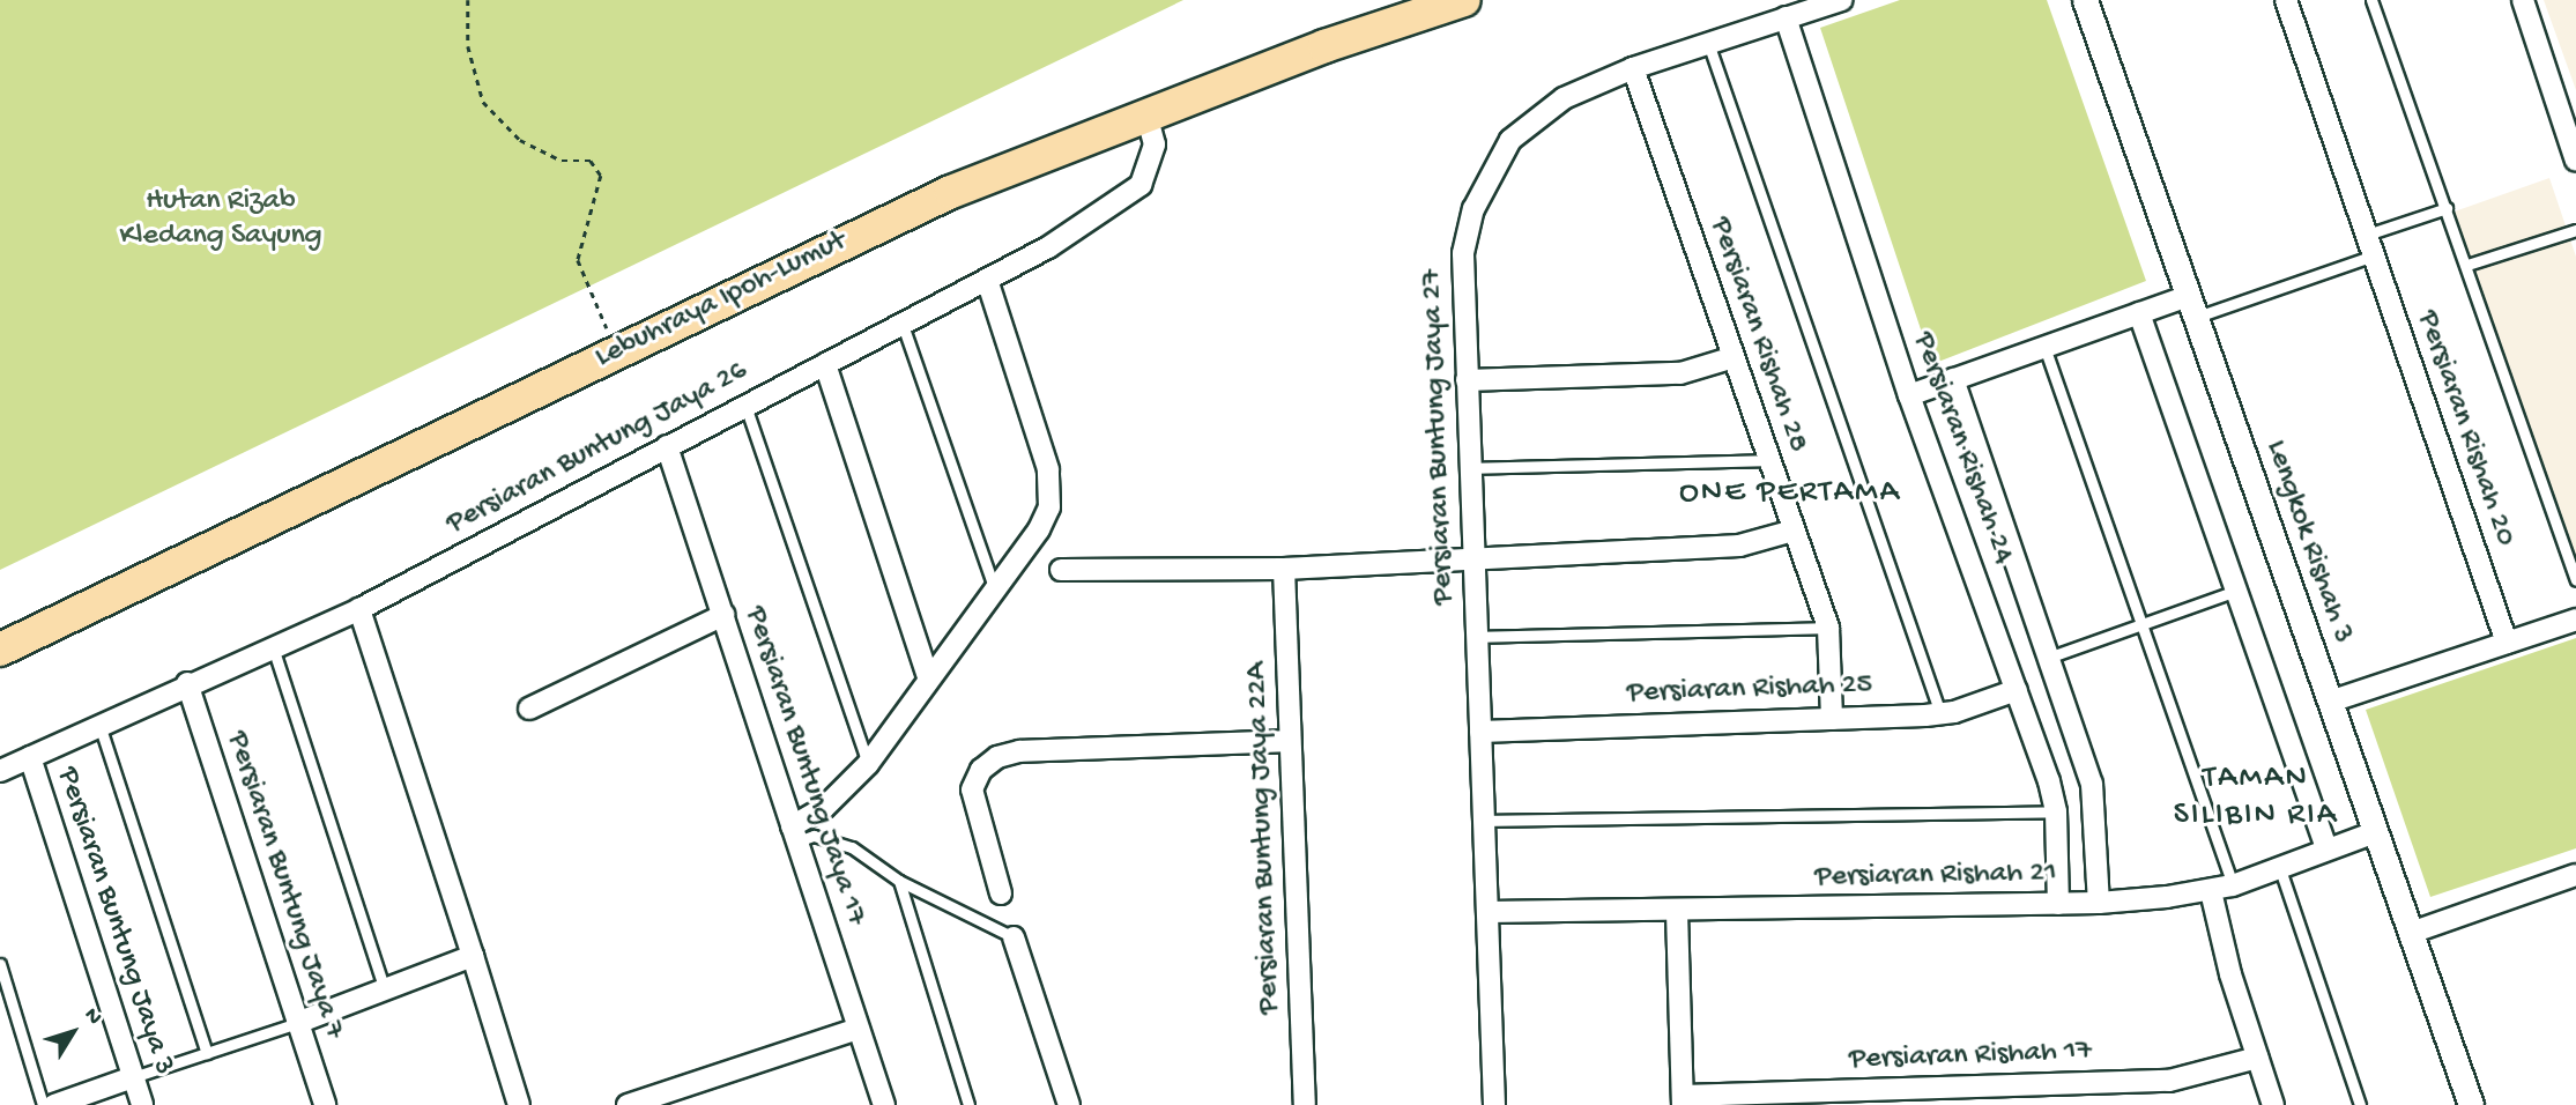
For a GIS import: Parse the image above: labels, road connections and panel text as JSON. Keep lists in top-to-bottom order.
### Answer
{
  "streets": {
    "highway": ["Lebuhraya Ipoh-Lumut"],
    "street": [
      "Persiaran Rishah 28",
      "Persiaran Rishah 20",
      "Persiaran Buntung Jaya 27",
      "Persiaran Buntung Jaya 26",
      "Persiaran Rishah 24",
      "Lengkok Rishah 3",
      "Persiaran Rishah 25",
      "Persiaran Buntung Jaya 17",
      "Persiaran Buntung Jaya 22A",
      "Persiaran Rishah 21",
      "Persiaran Buntung Jaya 7",
      "Persiaran Buntung Jaya 3",
      "Persiaran Rishah 17"
    ]
  },
  "crossings": [
    ["Lebuhraya Ipoh-Lumut", "Persiaran Buntung Jaya 26"],
    ["Persiaran Rishah 28", "Persiaran Buntung Jaya 27"],
    ["Persiaran Rishah 28", "Persiaran Rishah 25"],
    ["Persiaran Buntung Jaya 27", "Persiaran Rishah 24"],
    ["Persiaran Buntung Jaya 27", "Persiaran Rishah 25"],
    ["Persiaran Buntung Jaya 27", "Persiaran Rishah 21"],
    ["Persiaran Buntung Jaya 26", "Persiaran Buntung Jaya 17"],
    ["Persiaran Buntung Jaya 26", "Persiaran Buntung Jaya 7"],
    ["Persiaran Buntung Jaya 26", "Persiaran Buntung Jaya 3"],
    ["Persiaran Rishah 24", "Persiaran Rishah 25"],
    ["Persiaran Rishah 24", "Persiaran Rishah 21"],
    ["Lengkok Rishah 3", "Persiaran Rishah 21"]
  ],
  "districts": ["ONE PERTAMA", "TAMAN SILIBIN RIA"],
  "parks": ["Hutan Rizab Kledang Sayung"],
  "north": "top right"
}
